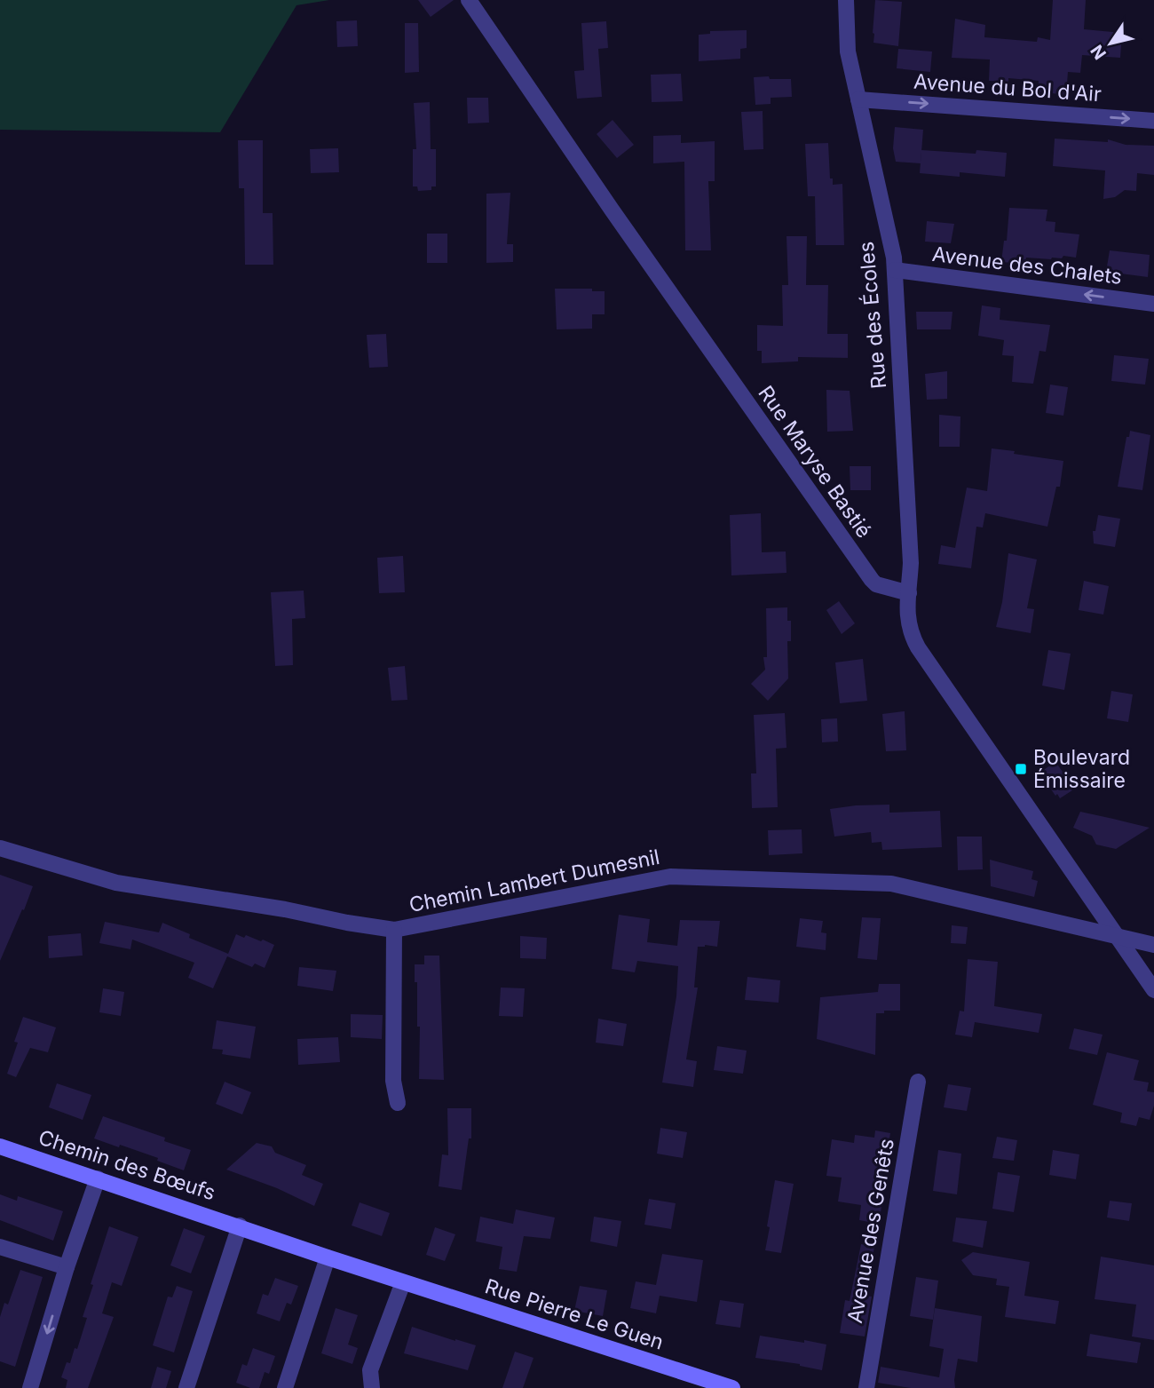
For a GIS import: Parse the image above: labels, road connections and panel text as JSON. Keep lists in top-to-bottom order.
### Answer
{
  "streets": {
    "street": [
      "Avenue du Bol d'Air",
      "Avenue des Chalets",
      "Rue des Écoles",
      "Rue Maryse Bastié",
      "Chemin Lambert Dumesnil",
      "Chemin des Bœufs",
      "Avenue des Genêts",
      "Rue Pierre Le Guen"
    ]
  },
  "crossings": [
    ["Avenue du Bol d'Air", "Rue des Écoles"],
    ["Avenue des Chalets", "Rue des Écoles"],
    ["Rue des Écoles", "Rue Maryse Bastié"],
    ["Chemin des Bœufs", "Rue Pierre Le Guen"]
  ],
  "one_way": ["Avenue du Bol d'Air", "Avenue des Chalets"],
  "places": {
    "transit": ["Boulevard Émissaire"]
  },
  "north": "bottom left"
}
